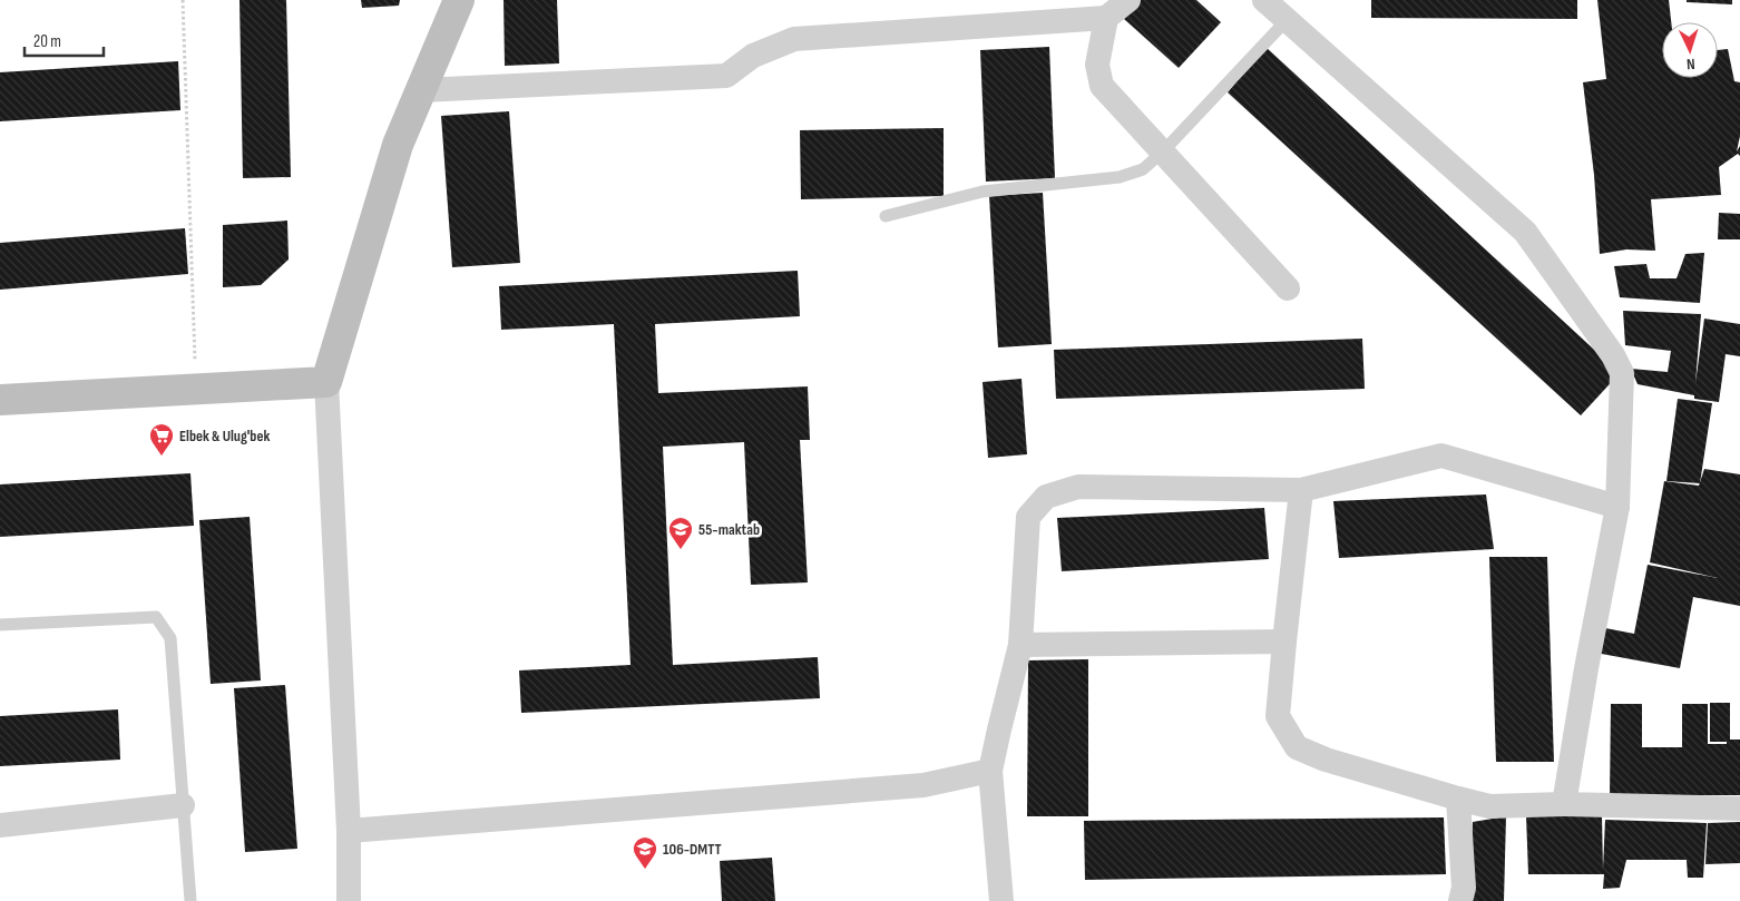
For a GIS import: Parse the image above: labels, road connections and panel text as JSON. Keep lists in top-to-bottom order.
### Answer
{
  "places": {
    "supermarket": ["Elbek & Ulug'bek"],
    "school or university": ["55-maktab", "106-DMTT"]
  },
  "scale_bar": "20 m",
  "north": "bottom"
}
